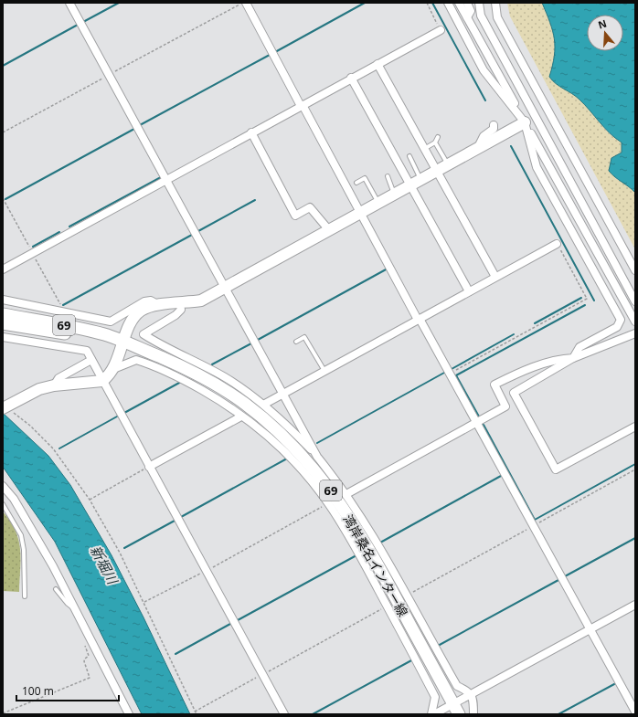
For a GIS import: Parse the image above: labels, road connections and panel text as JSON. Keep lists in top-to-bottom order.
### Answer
{
  "streets": {
    "main road": ["69", "湾岸桑名インター線"]
  },
  "water": ["新堀川"],
  "scale_bar": "100 m",
  "north": "top"
}
